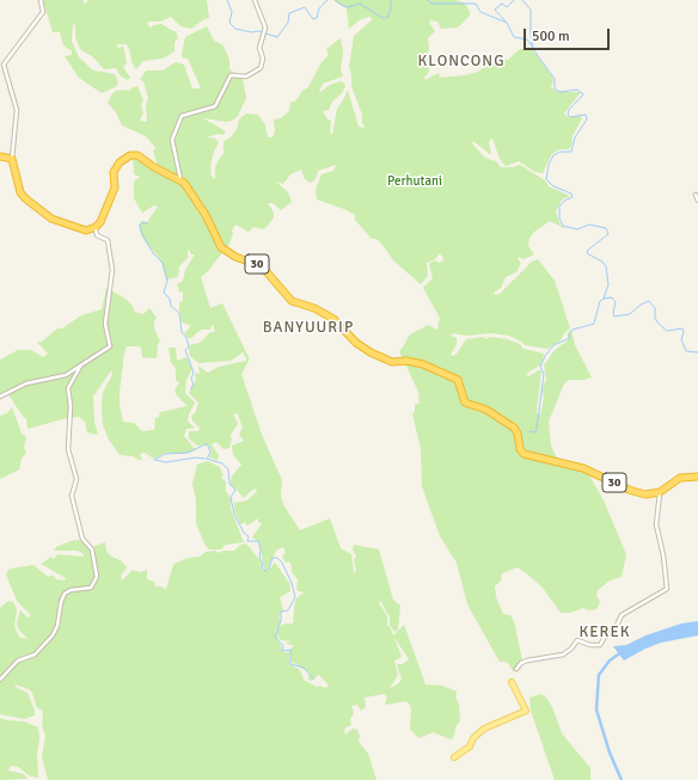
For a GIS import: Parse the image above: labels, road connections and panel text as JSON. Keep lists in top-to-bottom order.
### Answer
{
  "streets": {
    "highway": ["30"]
  },
  "districts": ["KLONCONG", "BANYUURIP", "KEREK"],
  "parks": ["Perhutani"],
  "scale_bar": "500 m"
}
